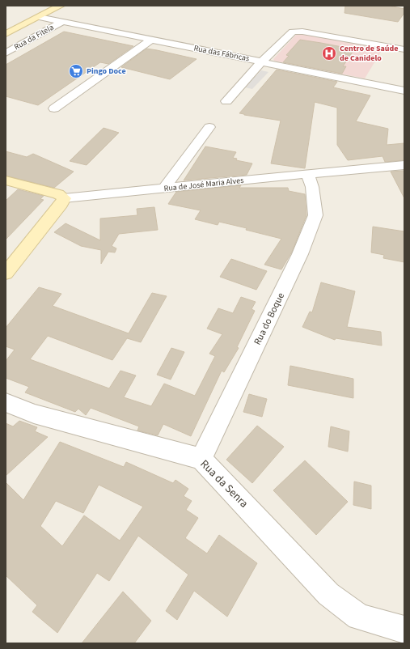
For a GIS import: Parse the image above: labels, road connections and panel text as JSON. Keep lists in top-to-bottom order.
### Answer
{
  "streets": {
    "street": [
      "Rua da Fitela",
      "Rua das Fábricas",
      "Rua de José Maria Alves",
      "Rua do Boque",
      "Rua da Senra"
    ]
  },
  "crossings": [
    ["Rua da Fitela", "Rua das Fábricas"],
    ["Rua de José Maria Alves", "Rua do Boque"],
    ["Rua do Boque", "Rua da Senra"]
  ],
  "places": {
    "hospital": ["Centro de Saúde de Canidelo"],
    "supermarket": ["Pingo Doce"]
  }
}
